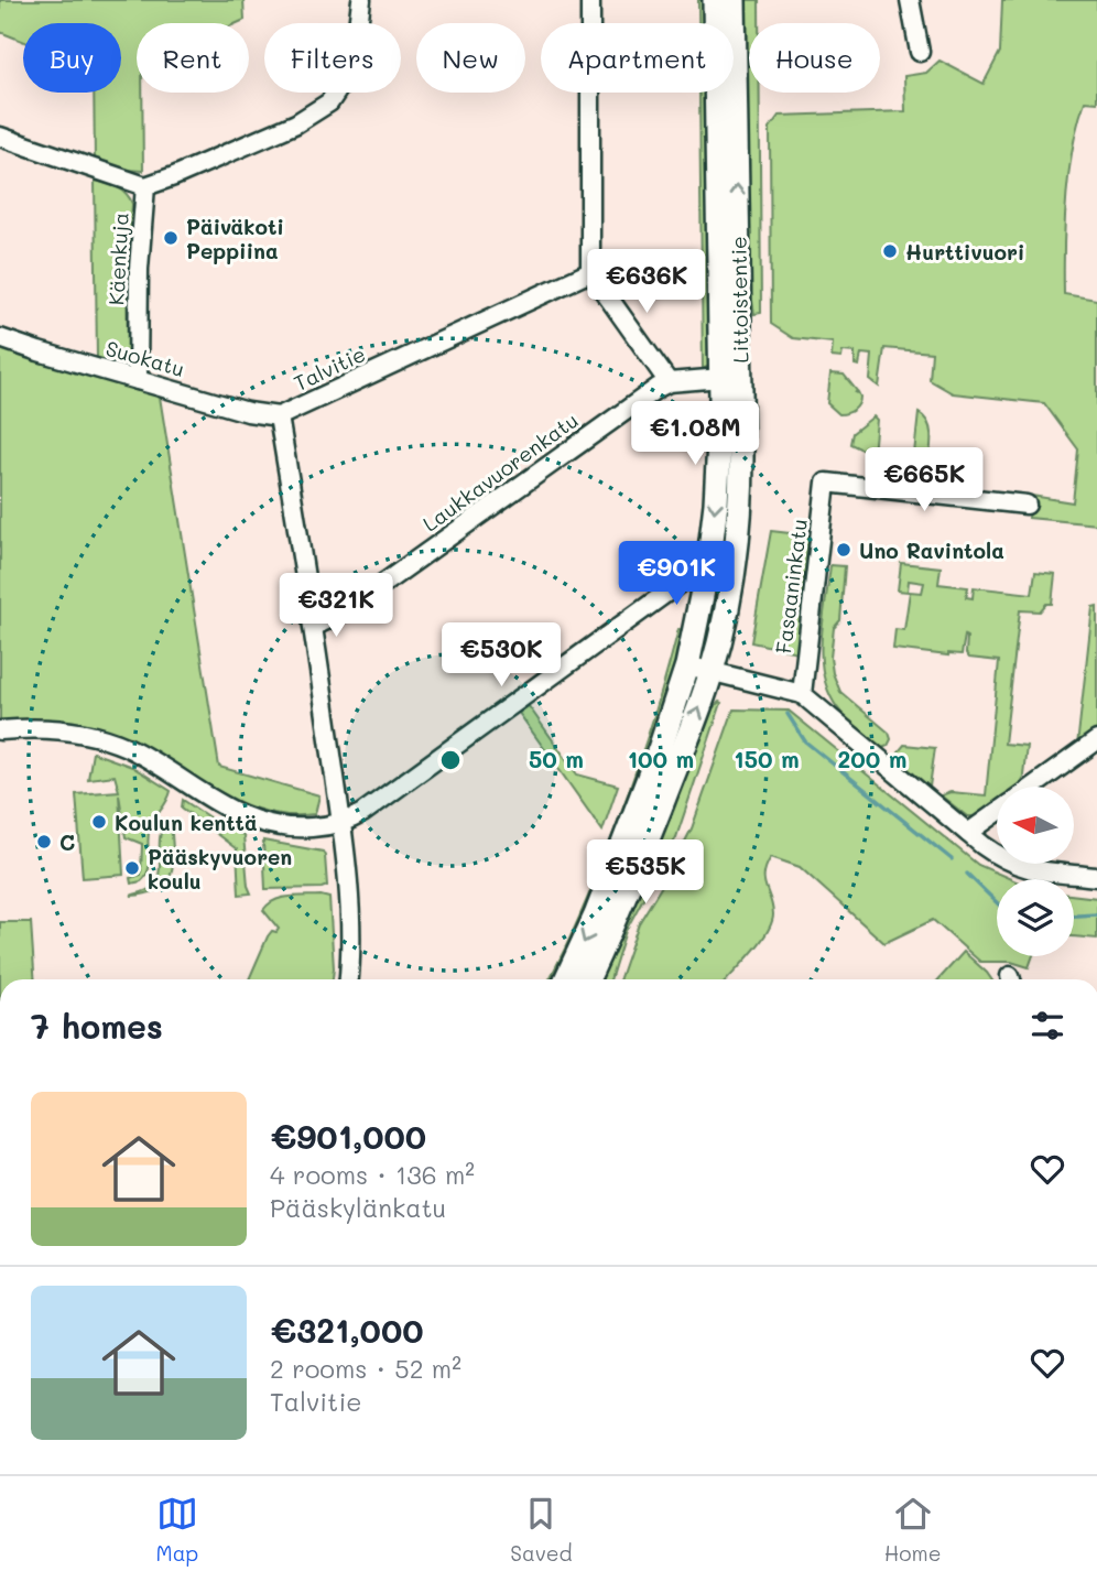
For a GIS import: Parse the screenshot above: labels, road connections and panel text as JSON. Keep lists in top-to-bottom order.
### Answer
{
  "streets": {
    "main road": ["Littoistentie"],
    "street": [
      "Käenkuja",
      "Suokatu",
      "Talvitie",
      "Laukkavuorenkatu",
      "Fasaaninkatu"
    ]
  },
  "crossings": [
    ["Käenkuja", "Suokatu"],
    ["Littoistentie", "Laukkavuorenkatu"],
    ["Suokatu", "Talvitie"],
    ["Talvitie", "Laukkavuorenkatu"]
  ],
  "places": [
    "Päiväkoti Peppiina",
    "Hurttivuori",
    "Uno Ravintola",
    "Koulun kenttä",
    "C",
    "Pääskyvuoren koulu"
  ],
  "north": "left",
  "page": {
    "chip": [
      "Buy",
      "Rent",
      "Filters",
      "New",
      "Apartment",
      "House"
    ],
    "price": [
      "€636K",
      "€1.08M",
      "€665K",
      "€901K",
      "€321K",
      "€530K",
      "€535K"
    ],
    "heading": "7 homes",
    "list": [
      {
        "name": "€901,000",
        "note": "4 rooms · 136 m² · Pääskylänkatu"
      },
      {
        "name": "€321,000",
        "note": "2 rooms · 52 m² · Talvitie"
      }
    ],
    "tabs": ["Map", "Saved", "Home"]
  },
  "rings": [
    "50 m",
    "100 m",
    "150 m",
    "200 m"
  ]
}
